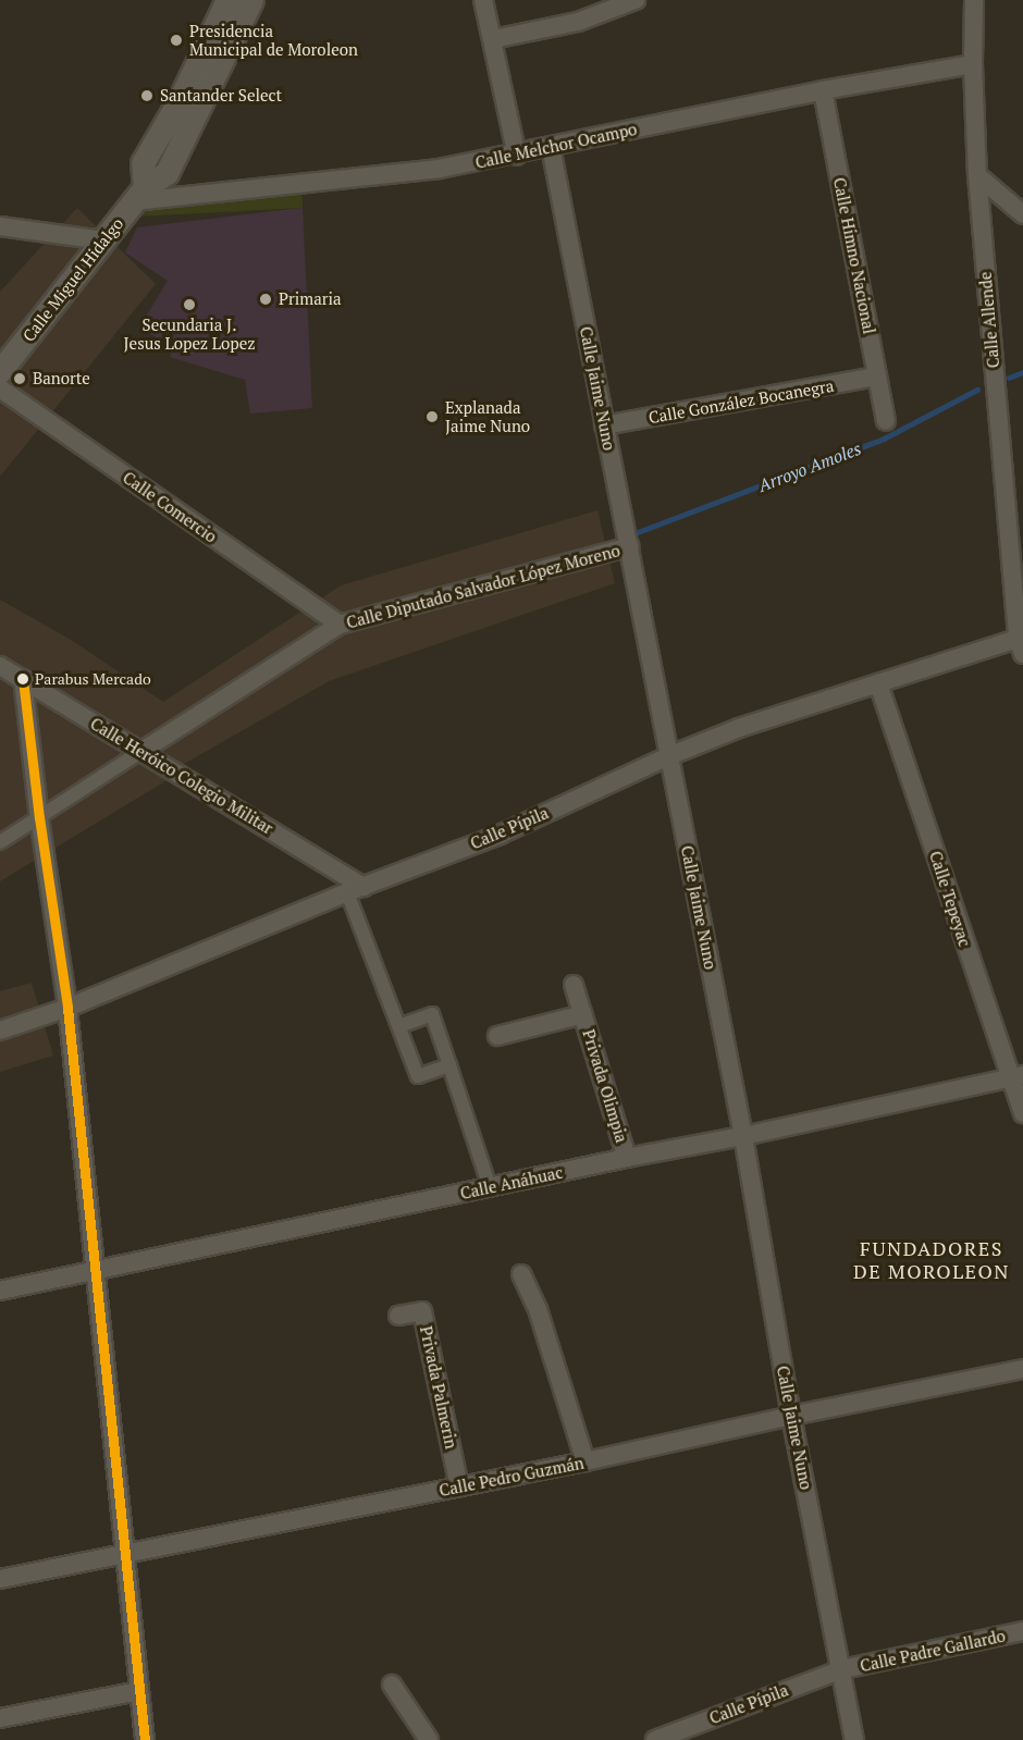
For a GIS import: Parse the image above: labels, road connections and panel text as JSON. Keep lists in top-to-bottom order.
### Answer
{
  "streets": {
    "street": [
      "Calle Melchor Ocampo",
      "Calle Himno Nacional",
      "Calle Miguel Hidalgo",
      "Calle Allende",
      "Calle Jaime Nuno",
      "Calle González Bocanegra",
      "Calle Comercio",
      "Calle Diputado Salvador López Moreno",
      "Calle Heróico Colegio Militar",
      "Calle Pípila",
      "Calle Tepeyac",
      "Privada Olimpia",
      "Calle Anáhuac",
      "Privada Palmerin",
      "Calle Pedro Guzmán",
      "Calle Padre Gallardo"
    ]
  },
  "crossings": [
    ["Calle Melchor Ocampo", "Calle Himno Nacional"],
    ["Calle Melchor Ocampo", "Calle Miguel Hidalgo"],
    ["Calle Melchor Ocampo", "Calle Allende"],
    ["Calle Melchor Ocampo", "Calle Jaime Nuno"],
    ["Calle Himno Nacional", "Calle González Bocanegra"],
    ["Calle Allende", "Calle Pípila"],
    ["Calle Jaime Nuno", "Calle González Bocanegra"],
    ["Calle Jaime Nuno", "Calle Diputado Salvador López Moreno"],
    ["Calle Jaime Nuno", "Calle Pípila"],
    ["Calle Jaime Nuno", "Calle Anáhuac"],
    ["Calle Jaime Nuno", "Calle Pedro Guzmán"],
    ["Calle Jaime Nuno", "Calle Padre Gallardo"],
    ["Calle Comercio", "Calle Diputado Salvador López Moreno"],
    ["Calle Diputado Salvador López Moreno", "Calle Heróico Colegio Militar"],
    ["Calle Heróico Colegio Militar", "Calle Pípila"],
    ["Calle Pípila", "Calle Tepeyac"],
    ["Calle Pípila", "Calle Padre Gallardo"],
    ["Calle Tepeyac", "Calle Anáhuac"],
    ["Privada Olimpia", "Calle Anáhuac"],
    ["Privada Palmerin", "Calle Pedro Guzmán"]
  ],
  "districts": ["FUNDADORES DE MOROLEON"],
  "water": ["Arroyo Amoles"],
  "places": [
    "Presidencia Municipal de Moroleon",
    "Santander Select",
    "Primaria",
    "Secundaria J. Jesus Lopez Lopez",
    "Banorte",
    "Explanada Jaime Nuno",
    "Parabus Mercado"
  ]
}
